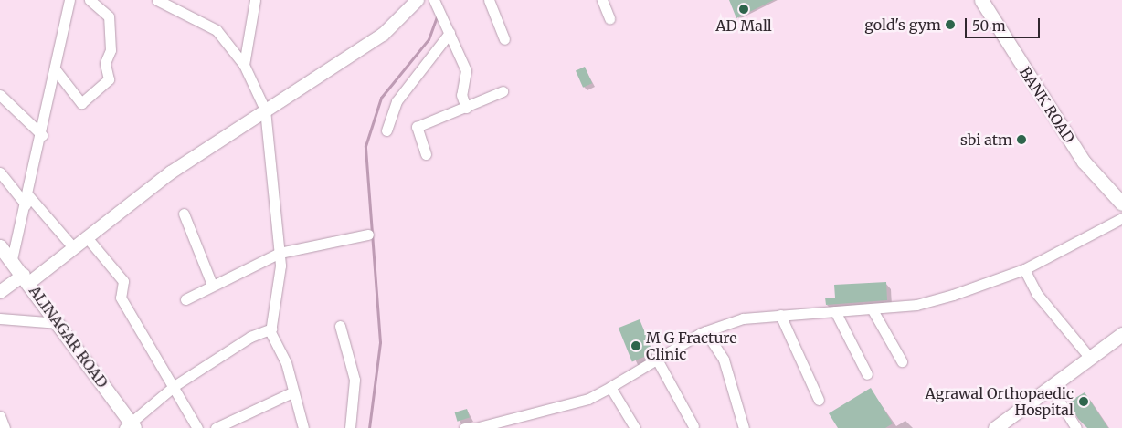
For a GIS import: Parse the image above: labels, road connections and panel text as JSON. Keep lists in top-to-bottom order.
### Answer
{
  "streets": {
    "main road": ["BANK ROAD", "ALINAGAR ROAD"]
  },
  "places": [
    "AD Mall",
    "gold's gym",
    "sbi atm",
    "M G Fracture Clinic",
    "Agrawal Orthopaedic Hospital"
  ],
  "scale_bar": "50 m"
}
